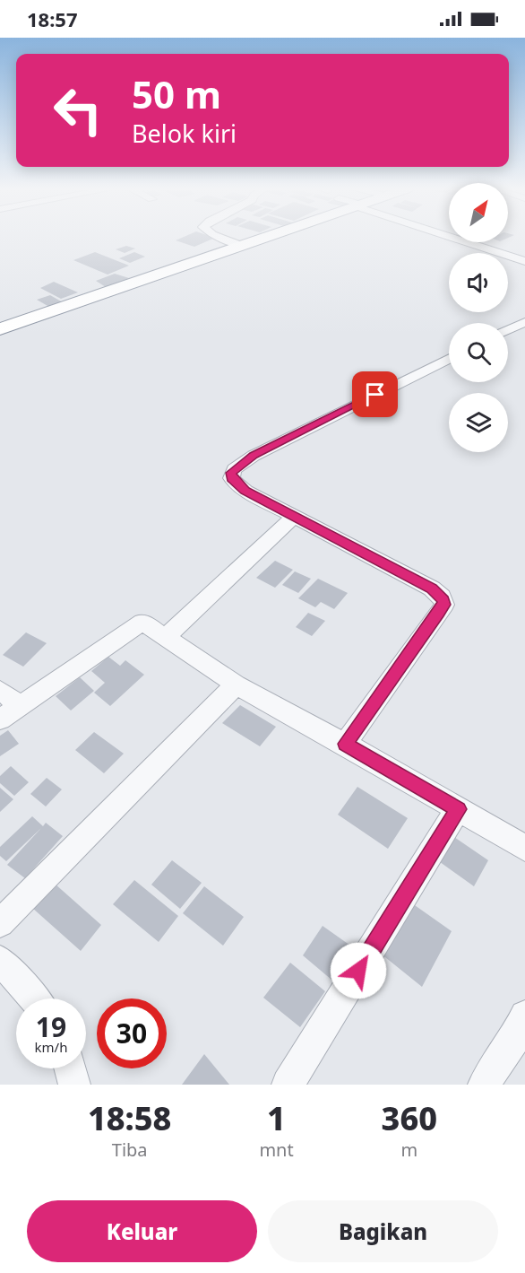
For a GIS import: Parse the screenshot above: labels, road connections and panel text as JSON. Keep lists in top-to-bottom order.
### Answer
{
  "north": "top right",
  "page": {
    "status": "18:57",
    "turn": ["50 m", "Belok kiri"],
    "speed": "19 km/h",
    "limit": "30",
    "eta": [
      "18:58",
      "Tiba",
      "1",
      "mnt",
      "360",
      "m"
    ],
    "buttons": ["Keluar", "Bagikan"]
  }
}
